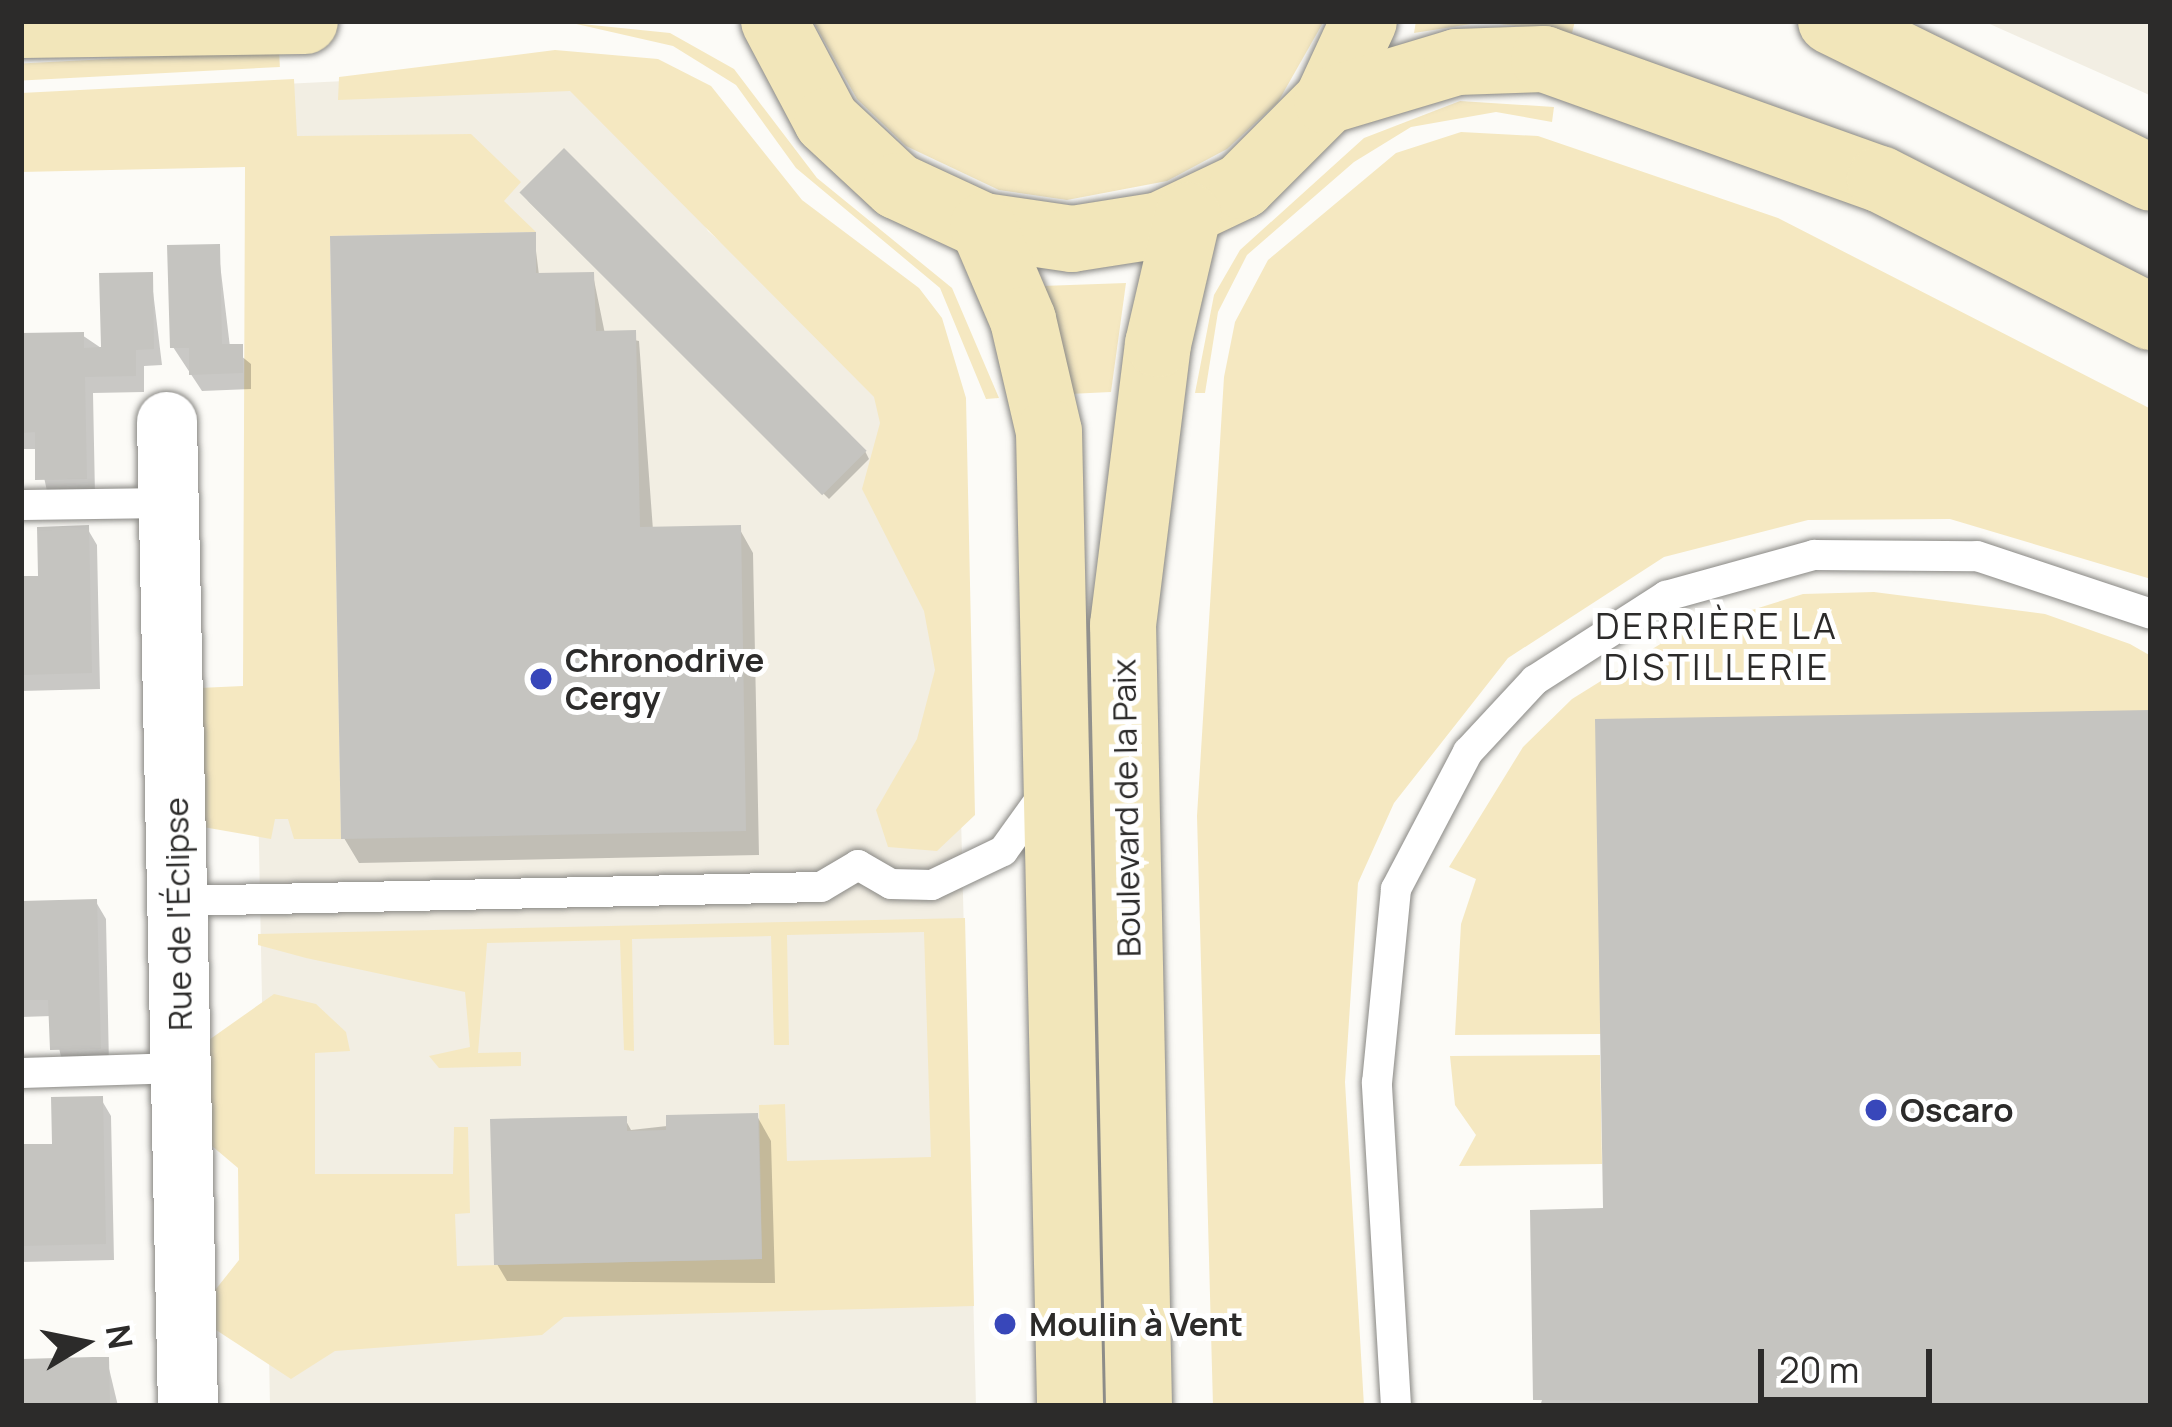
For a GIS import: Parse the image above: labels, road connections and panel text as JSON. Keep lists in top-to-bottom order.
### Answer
{
  "streets": {
    "main road": ["Boulevard de la Paix"],
    "street": ["Rue de l'Éclipse"]
  },
  "districts": ["DERRIÈRE LA DISTILLERIE"],
  "places": ["Chronodrive Cergy", "Oscaro", "Moulin à Vent"],
  "scale_bar": "20 m",
  "north": "right"
}
